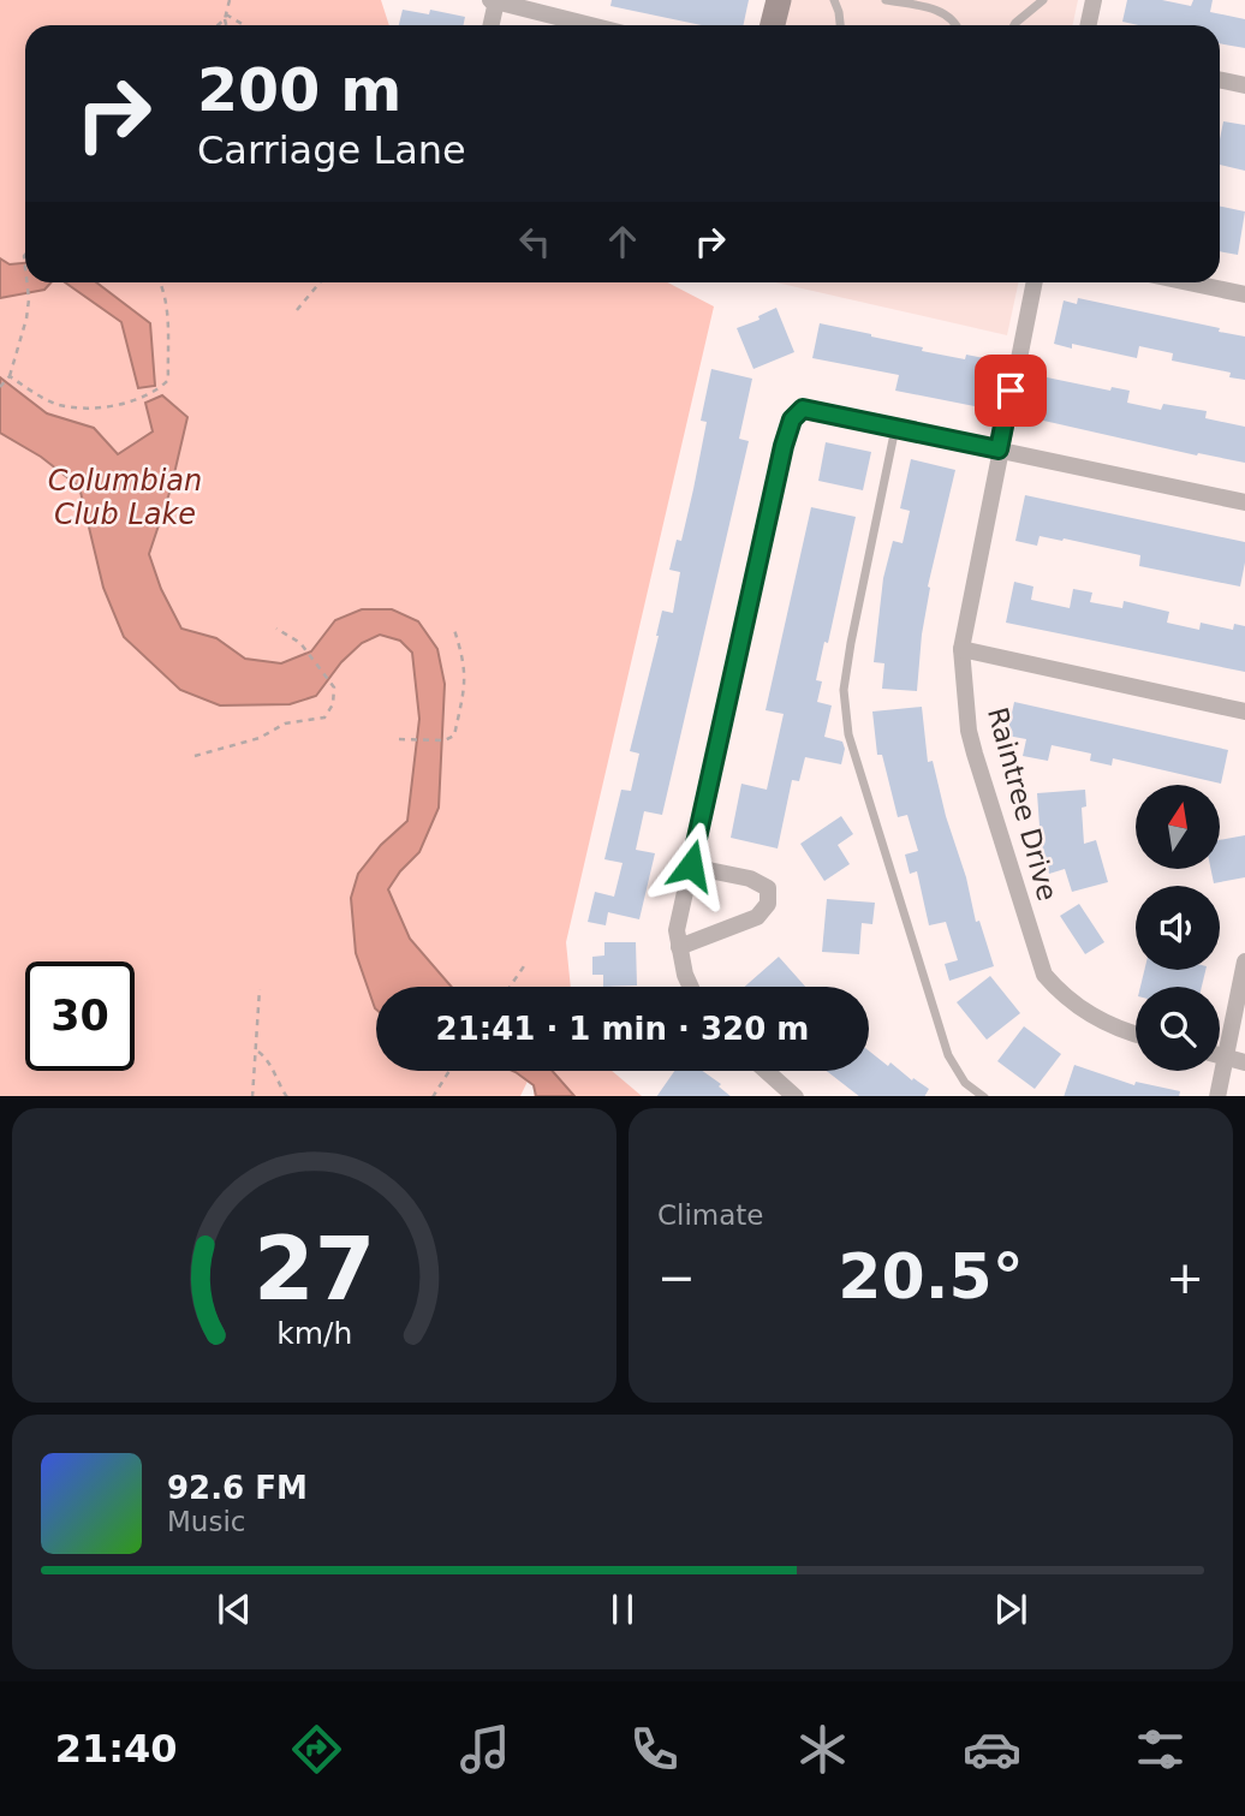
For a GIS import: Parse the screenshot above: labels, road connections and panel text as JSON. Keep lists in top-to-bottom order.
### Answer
{
  "streets": {
    "street": ["Raintree Drive"]
  },
  "water": ["Columbian Club Lake"],
  "north": "top",
  "page": {
    "turn": ["200 m", "Carriage Lane"],
    "limit": "30",
    "trip": "21:41 · 1 min · 320 m",
    "tile": "Climate",
    "heat": ["−", "20.5°", "+"],
    "song": ["92.6 FM", "Music"],
    "tabs": "21:40",
    "gauge": ["27", "km/h"]
  }
}
